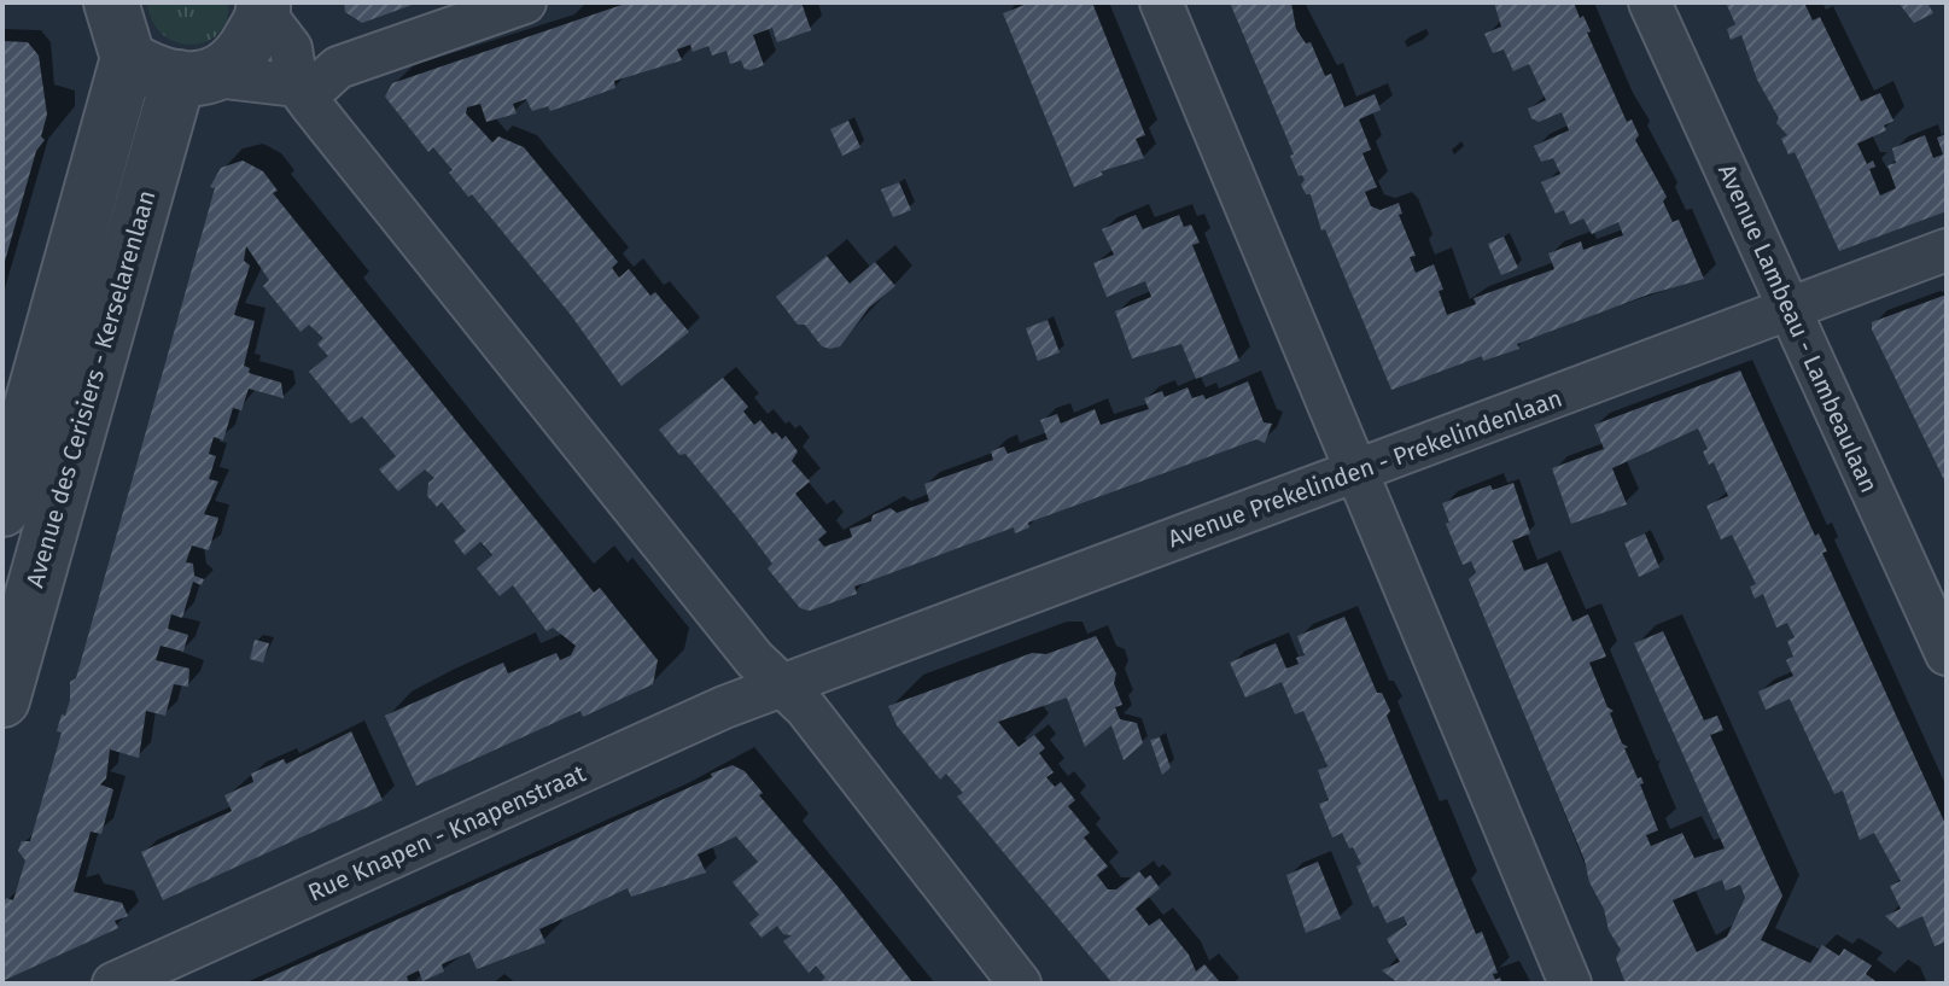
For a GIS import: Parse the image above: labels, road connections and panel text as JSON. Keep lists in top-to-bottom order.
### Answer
{
  "streets": {
    "street": [
      "Avenue Lambeau - Lambeaulaan",
      "Avenue des Cerisiers - Kerselarenlaan",
      "Avenue Prekelinden - Prekelindenlaan",
      "Rue Knapen - Knapenstraat"
    ]
  },
  "crossings": [
    ["Avenue Lambeau - Lambeaulaan", "Avenue Prekelinden - Prekelindenlaan"],
    ["Avenue Prekelinden - Prekelindenlaan", "Rue Knapen - Knapenstraat"]
  ]
}
